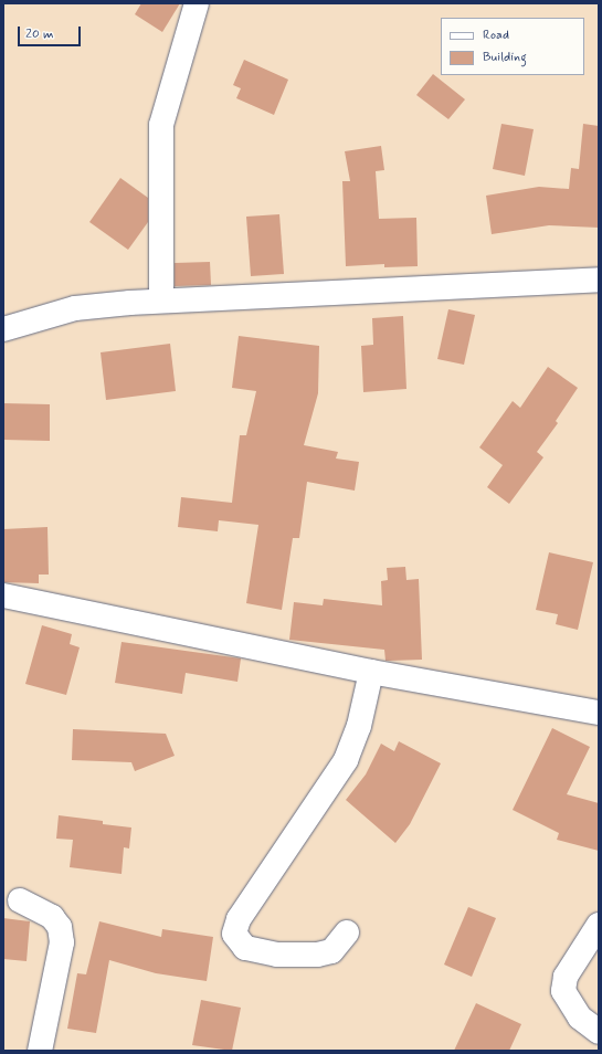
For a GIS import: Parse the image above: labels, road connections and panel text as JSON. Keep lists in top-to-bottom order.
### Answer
{
  "legend": ["Road", "Building"],
  "scale_bar": "20 m"
}
